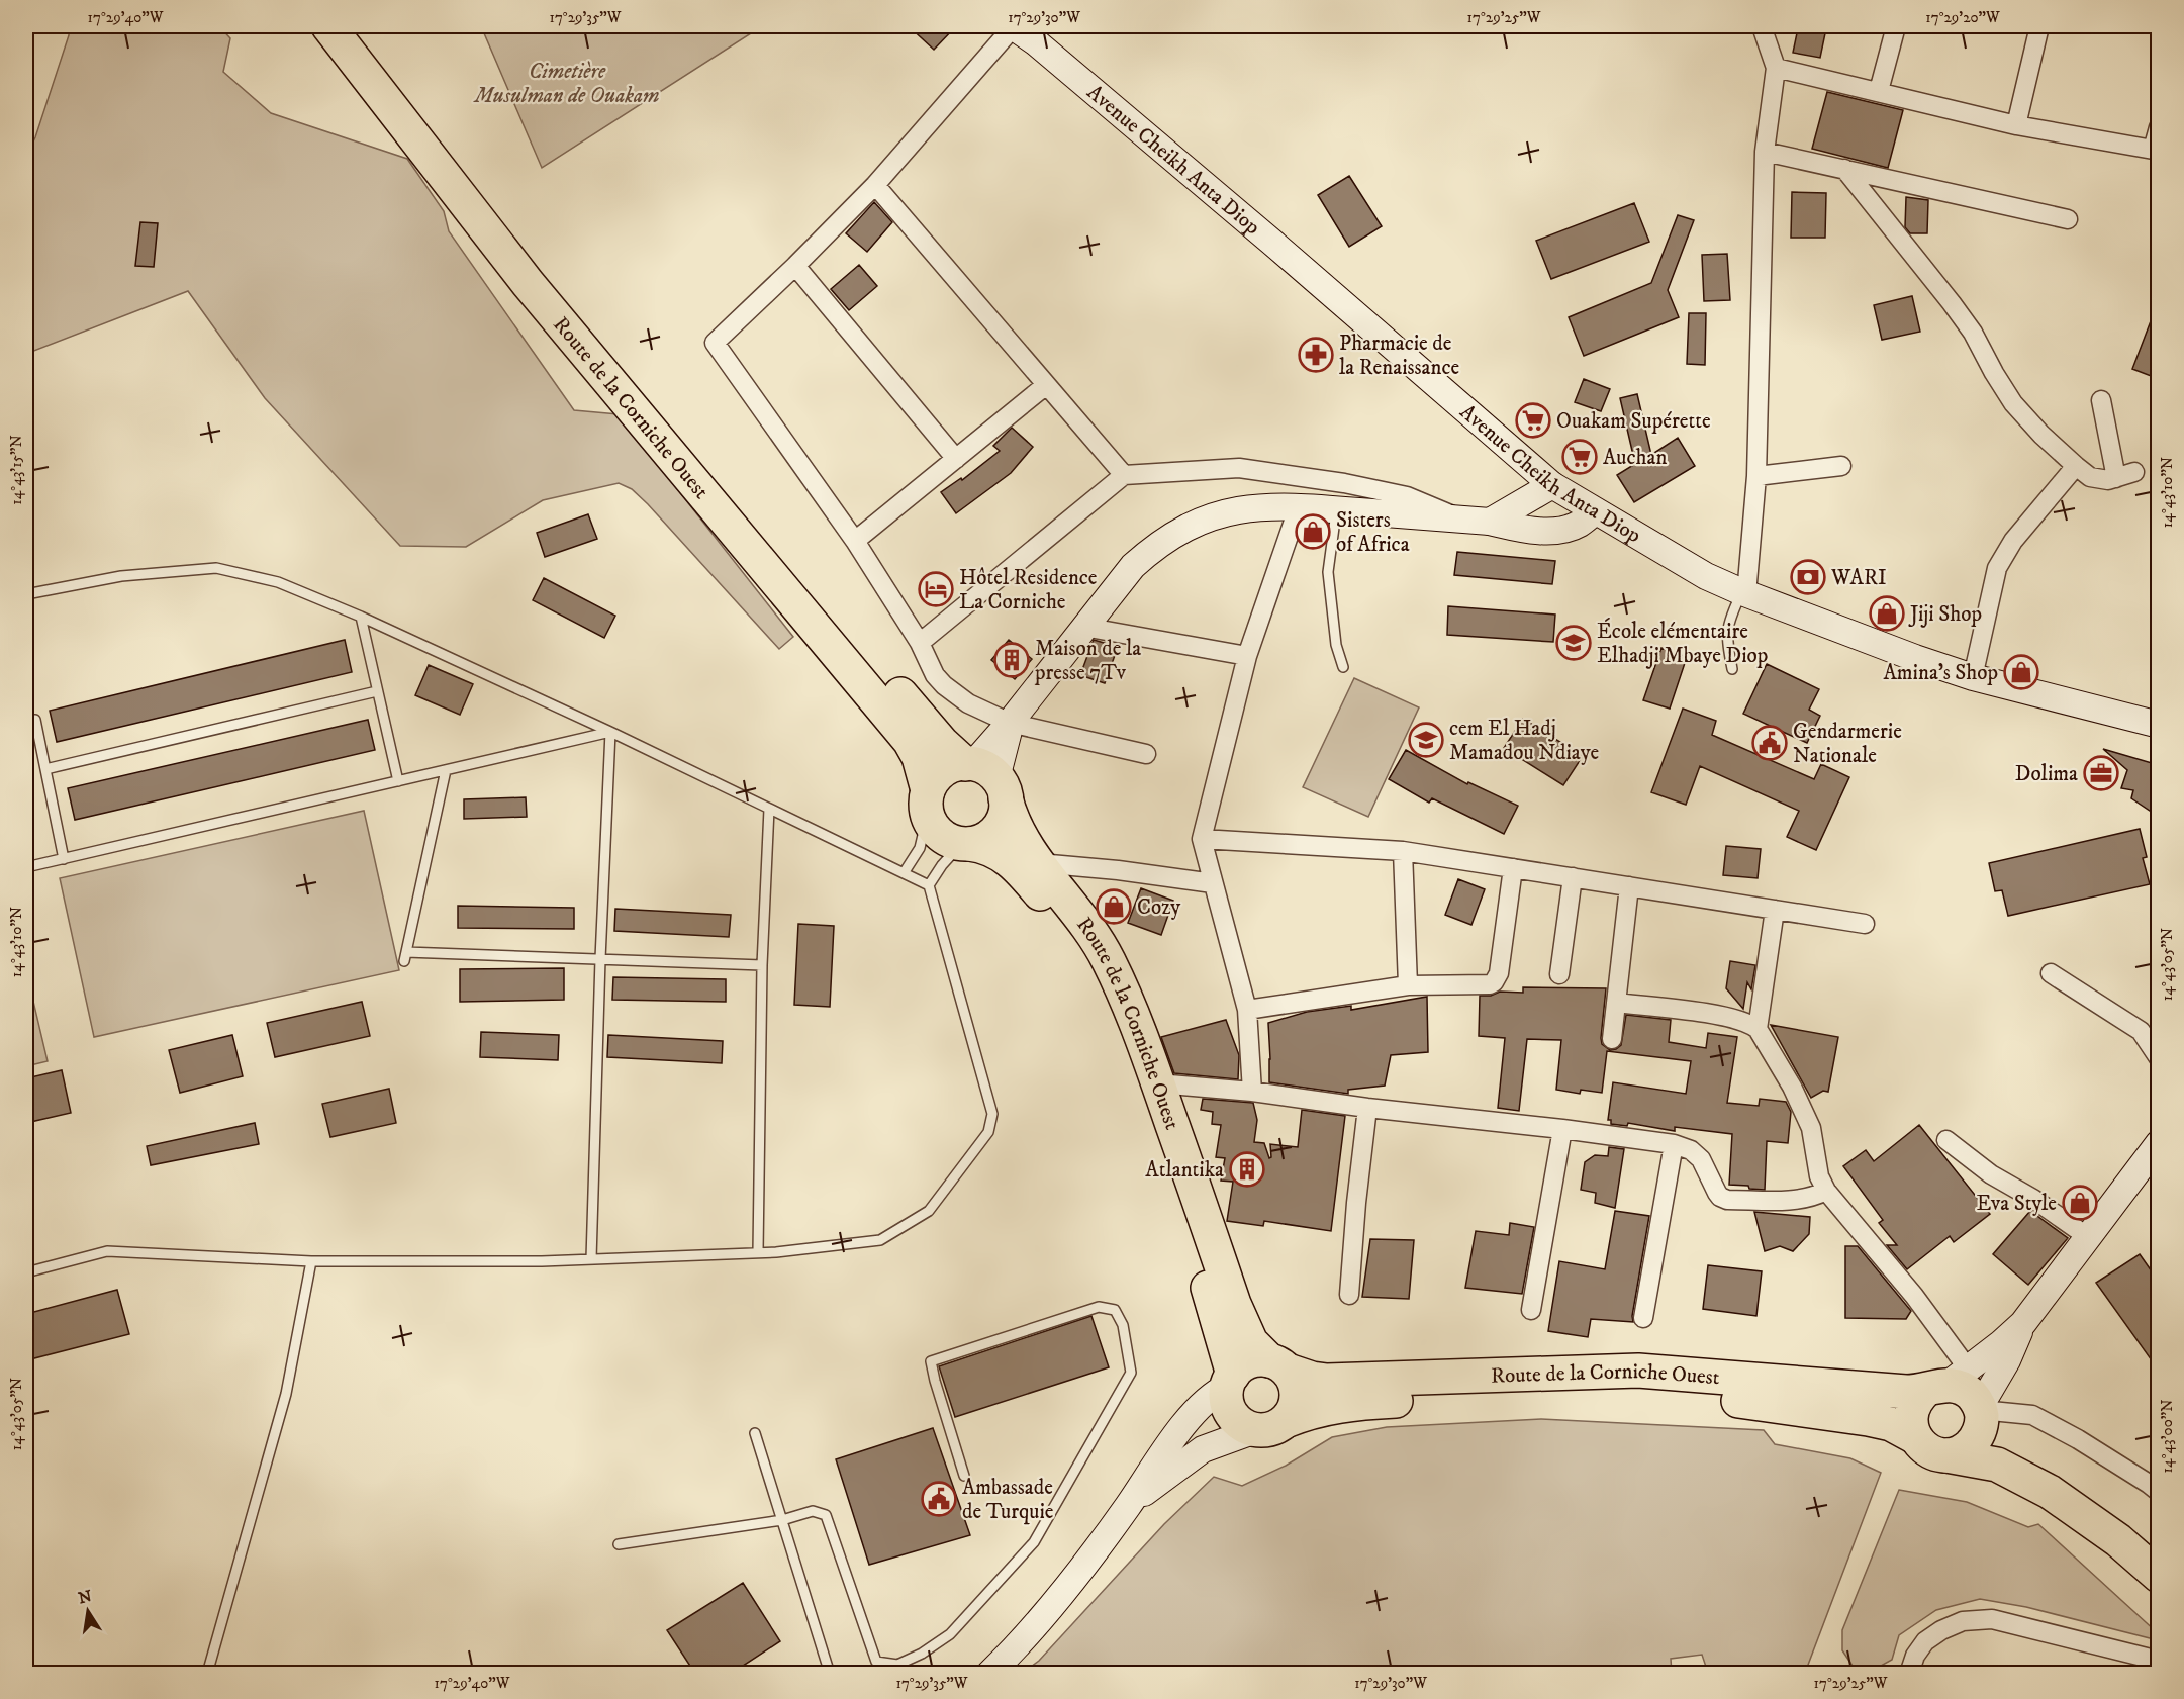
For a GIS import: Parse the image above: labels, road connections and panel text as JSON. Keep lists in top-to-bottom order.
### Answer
{
  "streets": {
    "highway": ["Route de la Corniche Ouest"],
    "street": ["Avenue Cheikh Anta Diop"]
  },
  "parks": ["Cimetière Musulman de Ouakam"],
  "places": {
    "pharmacy": ["Pharmacie de la Renaissance"],
    "supermarket": ["Ouakam Supérette", "Auchan"],
    "shop": [
      "Sisters of Africa",
      "Jiji Shop",
      "Amina's Shop",
      "Cozy",
      "Eva Style"
    ],
    "bank": ["WARI"],
    "hotel": ["Hôtel Residence La Corniche"],
    "school or university": ["École elémentaire Elhadji Mbaye Diop", "cem El Hadj Mamadou Ndiaye"],
    "building": ["Maison de la presse 7Tv", "Atlantika"],
    "public building": ["Gendarmerie Nationale", "Ambassade de Turquie"],
    "office": ["Dolima"]
  },
  "north": "top",
  "coordinates": [
    "17°29'40\"W",
    "17°29'35\"W",
    "17°29'30\"W",
    "17°29'25\"W",
    "17°29'20\"W",
    "14°43'15\"N",
    "14°43'10\"N",
    "14°43'05\"N",
    "14°43'00\"N"
  ]
}
